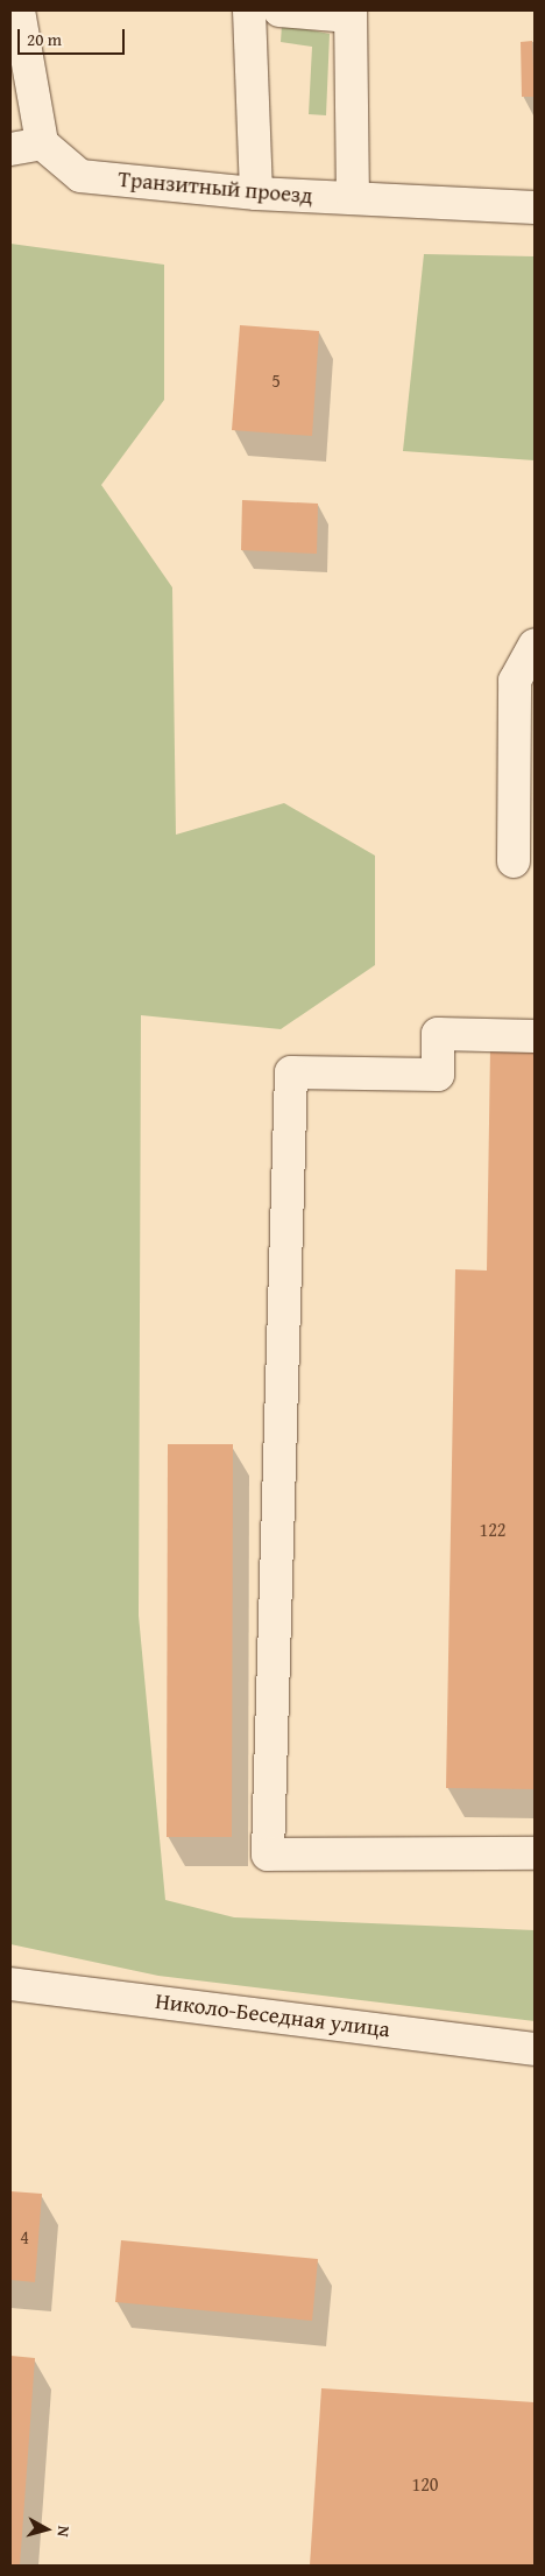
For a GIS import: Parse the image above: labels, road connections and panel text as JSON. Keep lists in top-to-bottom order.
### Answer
{
  "streets": {
    "street": ["Транзитный проезд", "Николо-Беседная улица"]
  },
  "house_numbers": [
    "5",
    "122",
    "4",
    "120"
  ],
  "scale_bar": "20 m",
  "north": "right"
}
